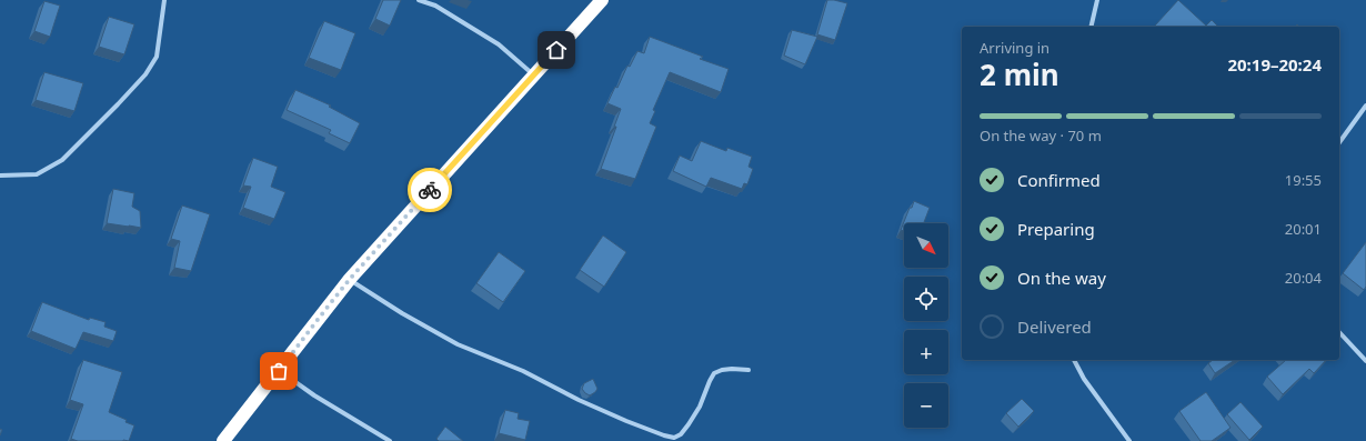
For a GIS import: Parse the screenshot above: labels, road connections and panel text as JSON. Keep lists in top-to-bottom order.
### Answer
{
  "north": "bottom right",
  "page": {
    "heading": ["2 min", "Arriving in", "20:19–20:24"],
    "bar": "On the way · 70 m",
    "list": [
      ["Confirmed", "19:55"],
      ["Preparing", "20:01"],
      ["On the way", "20:04"],
      "Delivered"
    ],
    "map_buttons": ["+", "−"]
  }
}
